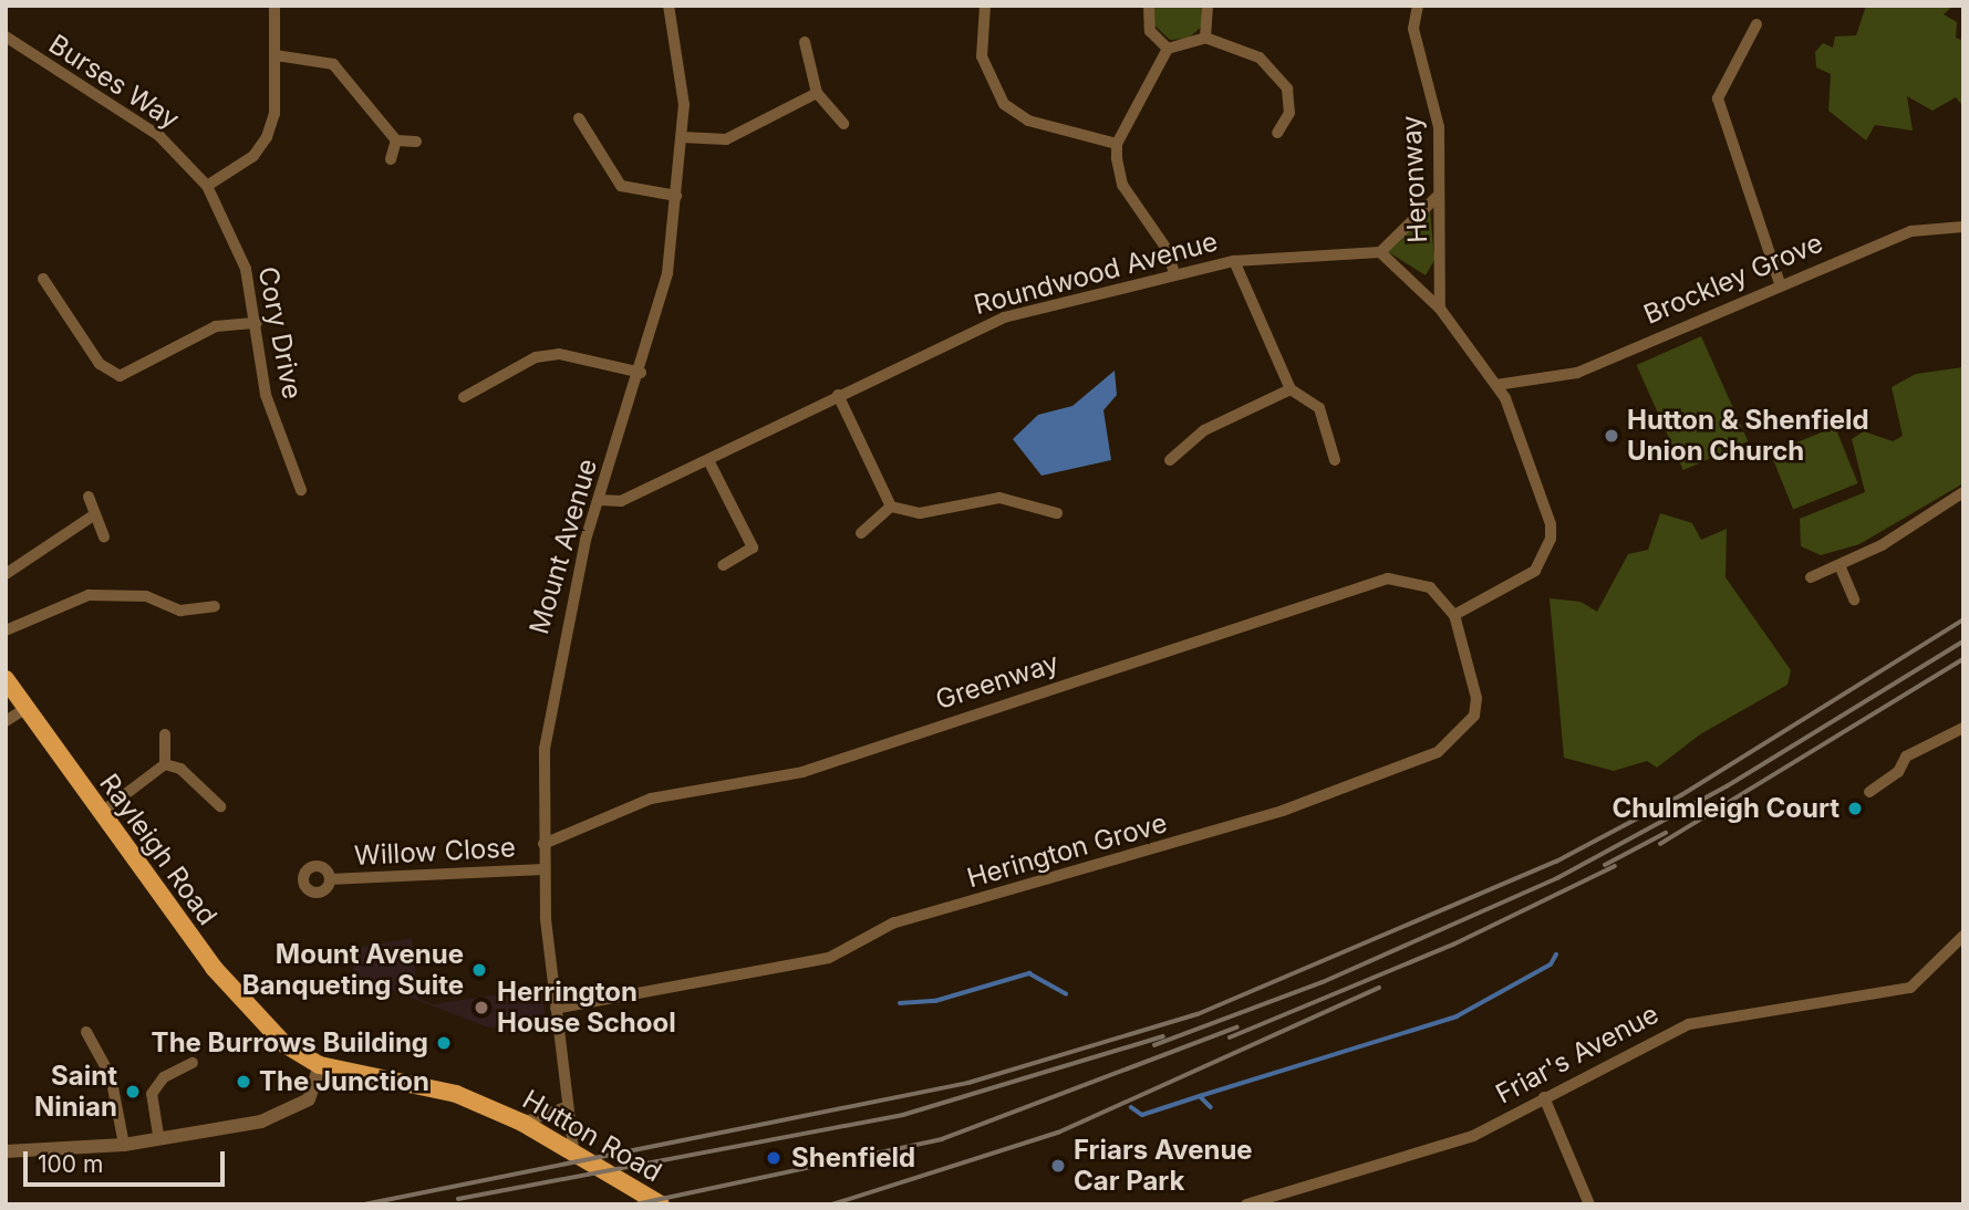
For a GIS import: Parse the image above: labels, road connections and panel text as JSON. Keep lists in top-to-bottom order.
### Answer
{
  "streets": {
    "main road": ["Rayleigh Road", "Hutton Road"],
    "street": [
      "Burses Way",
      "Heronway",
      "Roundwood Avenue",
      "Brockley Grove",
      "Cory Drive",
      "Mount Avenue",
      "Greenway",
      "Herington Grove",
      "Willow Close",
      "Friar's Avenue"
    ]
  },
  "crossings": [
    ["Burses Way", "Cory Drive"],
    ["Roundwood Avenue", "Mount Avenue"],
    ["Mount Avenue", "Greenway"],
    ["Mount Avenue", "Herington Grove"],
    ["Mount Avenue", "Willow Close"],
    ["Mount Avenue", "Hutton Road"],
    ["Greenway", "Herington Grove"],
    ["Rayleigh Road", "Hutton Road"]
  ],
  "places": [
    "Hutton & Shenfield Union Church",
    "Chulmleigh Court",
    "Mount Avenue Banqueting Suite",
    "Herrington House School",
    "The Burrows Building",
    "The Junction",
    "Saint Ninian",
    "Shenfield",
    "Friars Avenue Car Park"
  ],
  "scale_bar": "100 m"
}
